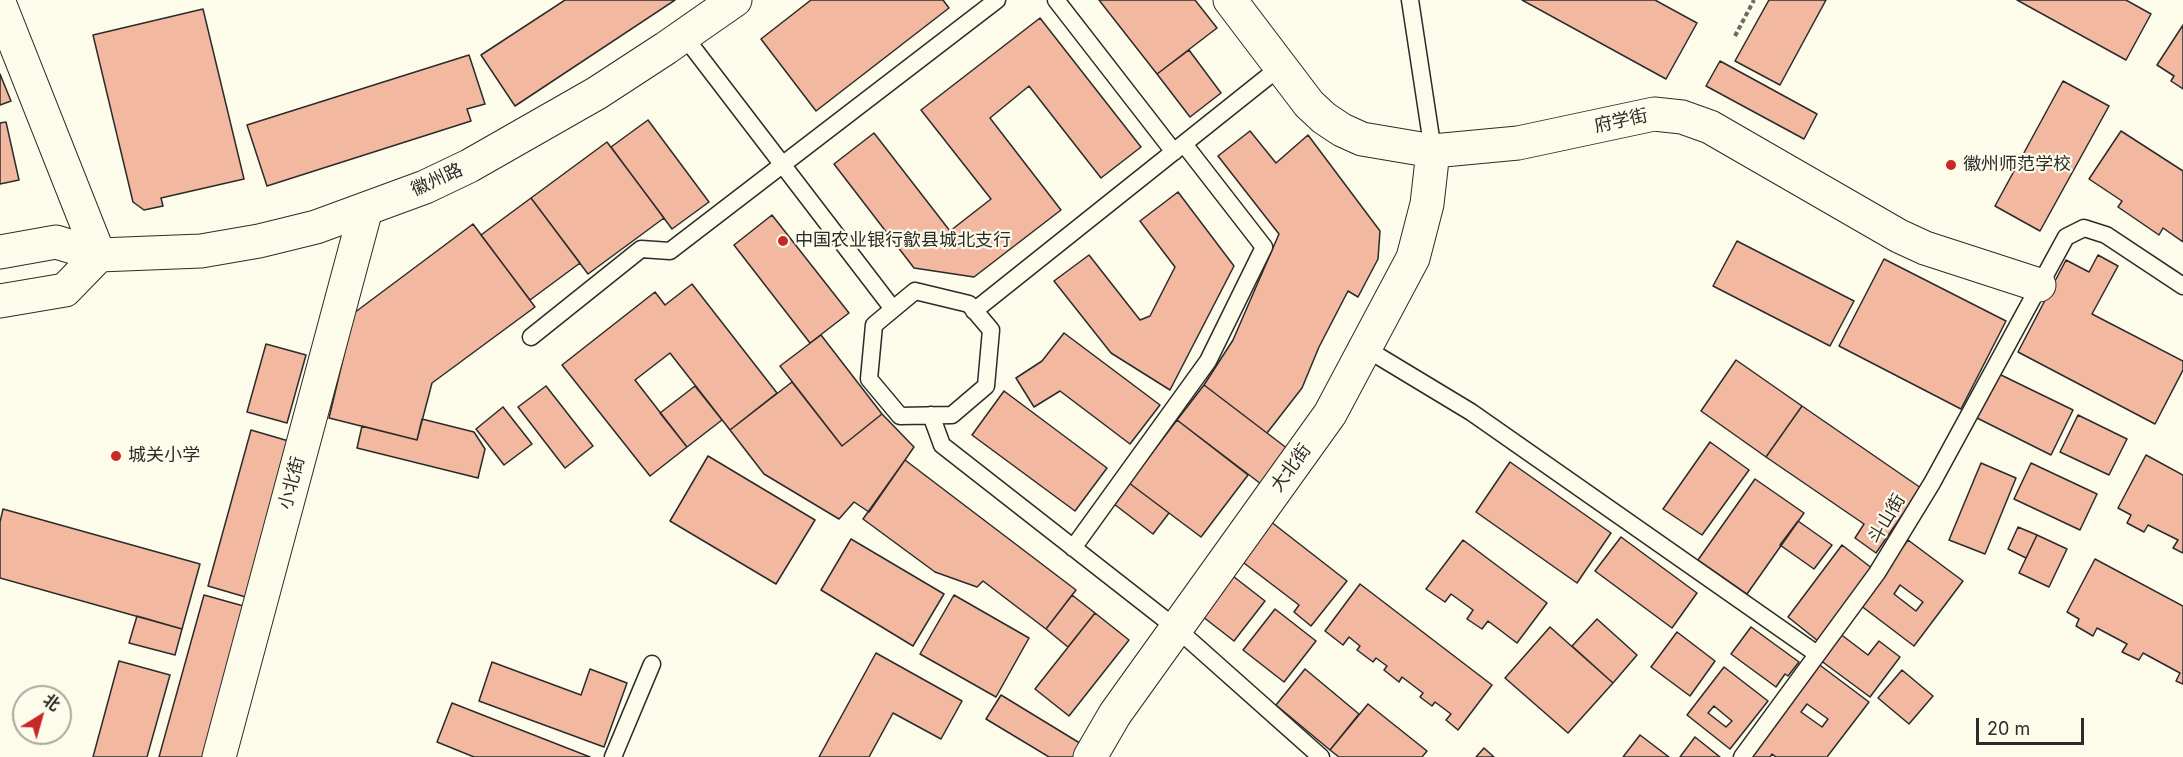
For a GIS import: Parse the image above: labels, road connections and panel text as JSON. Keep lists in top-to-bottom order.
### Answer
{
  "streets": {
    "street": [
      "府学街",
      "徽州路",
      "大北街",
      "小北街"
    ],
    "lane": ["斗山街"]
  },
  "crossings": [
    ["府学街", "大北街"],
    ["府学街", "斗山街"],
    ["徽州路", "小北街"]
  ],
  "places": ["徽州师范学校", "中国农业银行歙县城北支行", "城关小学"],
  "scale_bar": "20 m",
  "north": "top right"
}
